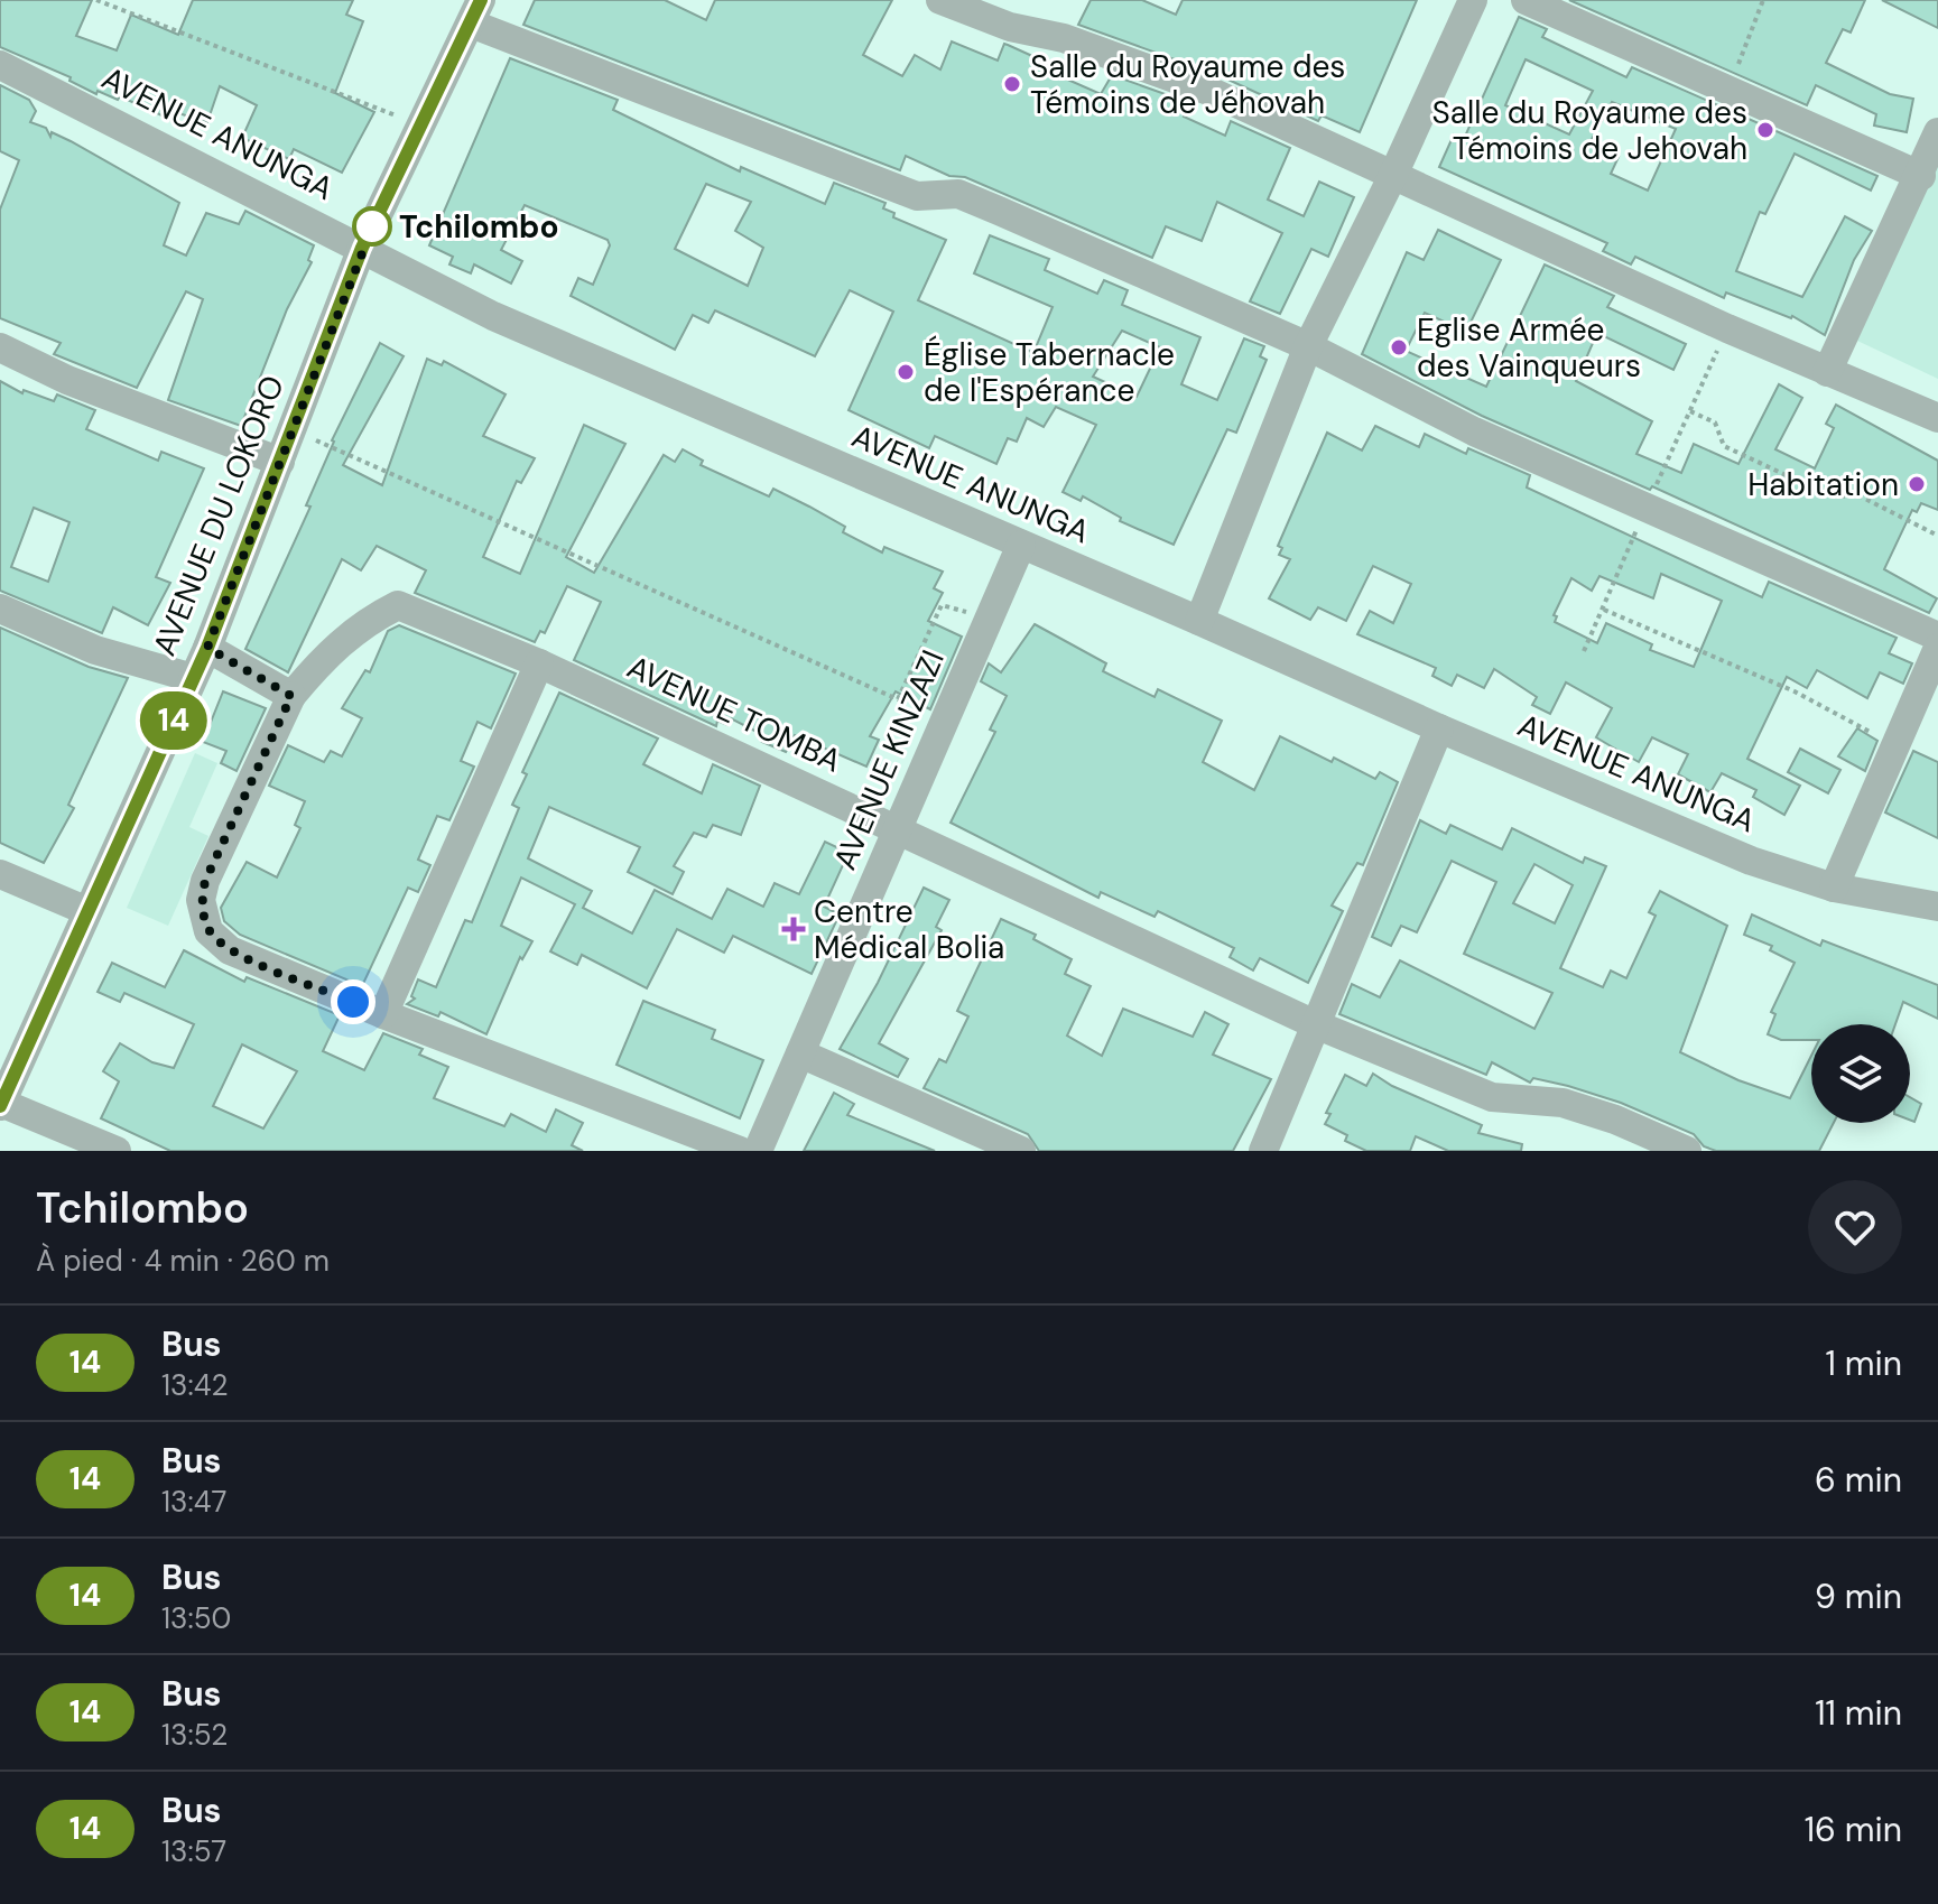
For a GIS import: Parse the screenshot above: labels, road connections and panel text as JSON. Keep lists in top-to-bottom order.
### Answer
{
  "streets": {
    "street": [
      "AVENUE ANUNGA",
      "AVENUE DU LOKORO",
      "AVENUE TOMBA",
      "AVENUE KINZAZI"
    ]
  },
  "crossings": [
    ["AVENUE ANUNGA", "AVENUE DU LOKORO"],
    ["AVENUE ANUNGA", "AVENUE KINZAZI"],
    ["AVENUE TOMBA", "AVENUE KINZAZI"]
  ],
  "places": {
    "other": [
      "Salle du Royaume des Témoins de Jéhovah",
      "Salle du Royaume des Témoins de Jehovah",
      "Tchilombo",
      "Eglise Armée des Vainqueurs",
      "Église Tabernacle de l'Espérance",
      "Habitation"
    ],
    "health": ["Centre Médical Bolia"]
  },
  "lines": ["bus line 14"],
  "page": {
    "on_map": "14",
    "heading": ["Tchilombo", "À pied · 4 min · 260 m"],
    "list": [
      {
        "mark": "14",
        "name": "Bus",
        "note": "13:42",
        "value": "1 min"
      },
      {
        "mark": "14",
        "name": "Bus",
        "note": "13:47",
        "value": "6 min"
      },
      {
        "mark": "14",
        "name": "Bus",
        "note": "13:50",
        "value": "9 min"
      },
      {
        "mark": "14",
        "name": "Bus",
        "note": "13:52",
        "value": "11 min"
      },
      {
        "mark": "14",
        "name": "Bus",
        "note": "13:57",
        "value": "16 min"
      }
    ]
  }
}
